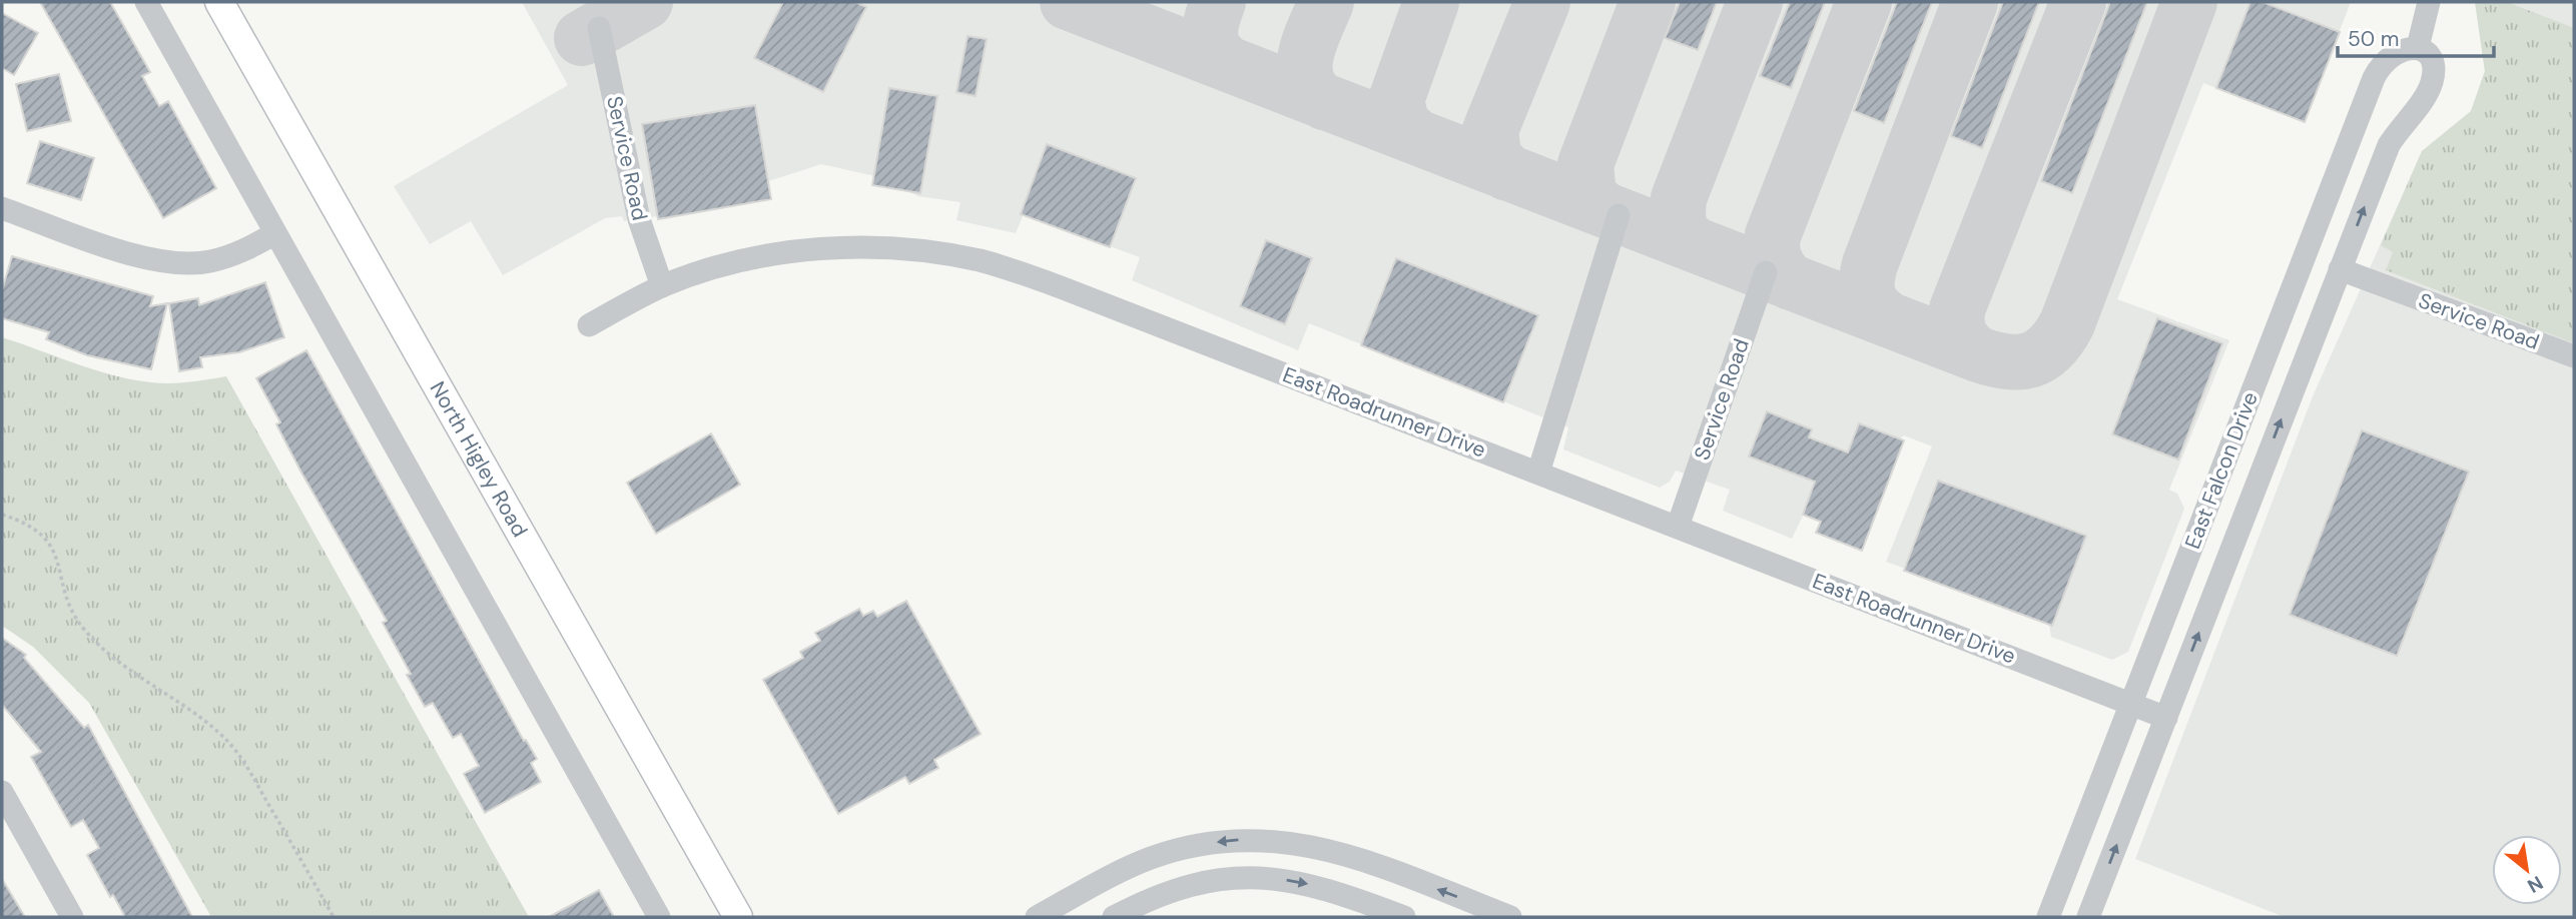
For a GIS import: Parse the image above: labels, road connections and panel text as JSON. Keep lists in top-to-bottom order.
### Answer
{
  "streets": {
    "main road": ["North Higley Road"],
    "street": ["Service Road", "East Roadrunner Drive", "East Falcon Drive"]
  },
  "crossings": [
    ["Service Road", "East Roadrunner Drive"],
    ["Service Road", "East Falcon Drive"],
    ["East Roadrunner Drive", "East Falcon Drive"]
  ],
  "scale_bar": "50 m",
  "north": "bottom right"
}
